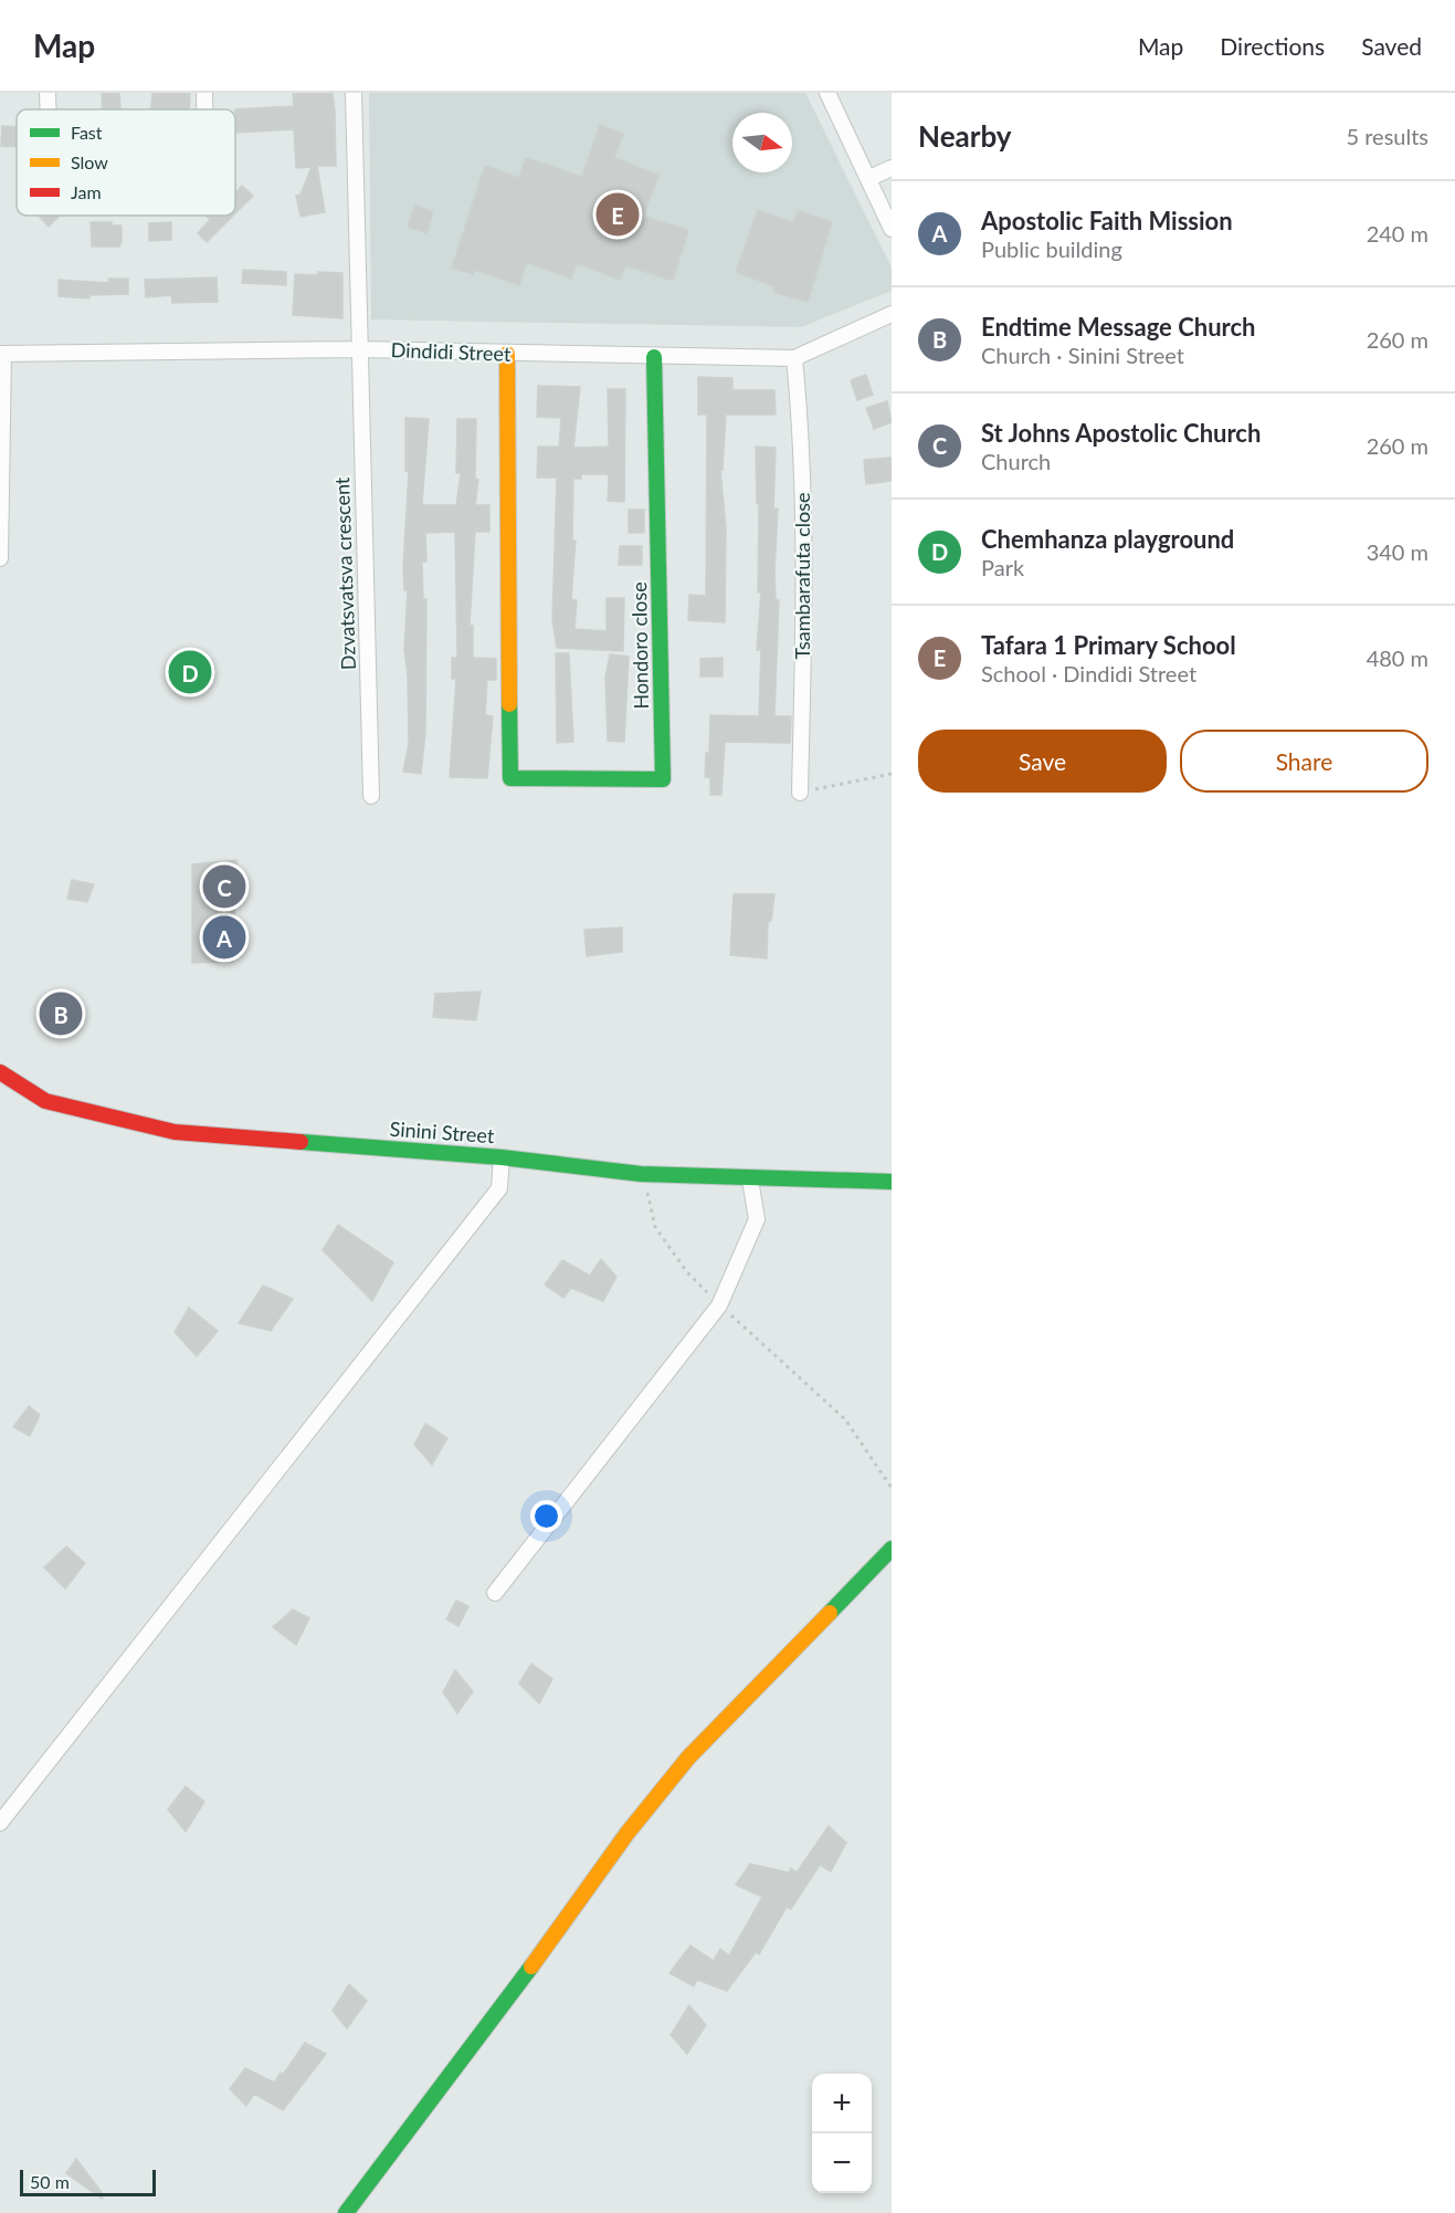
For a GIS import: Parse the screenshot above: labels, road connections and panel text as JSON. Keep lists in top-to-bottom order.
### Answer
{
  "streets": {
    "street": [
      "Dindidi Street",
      "Dzvatsvatsva crescent",
      "Tsambarafuta close",
      "Hondoro close",
      "Sinini Street"
    ]
  },
  "crossings": [
    ["Dindidi Street", "Dzvatsvatsva crescent"],
    ["Dindidi Street", "Tsambarafuta close"],
    ["Dindidi Street", "Hondoro close"]
  ],
  "legend": ["Fast", "Slow", "Jam"],
  "scale_bar": "50 m",
  "north": "right",
  "page": {
    "header": "Map",
    "nav": ["Map", "Directions", "Saved"],
    "heading": ["Nearby", "5 results"],
    "list": [
      {
        "mark": "A",
        "name": "Apostolic Faith Mission",
        "note": "Public building",
        "value": "240 m"
      },
      {
        "mark": "B",
        "name": "Endtime Message Church",
        "note": "Church · Sinini Street",
        "value": "260 m"
      },
      {
        "mark": "C",
        "name": "St Johns Apostolic Church",
        "note": "Church",
        "value": "260 m"
      },
      {
        "mark": "D",
        "name": "Chemhanza playground",
        "note": "Park",
        "value": "340 m"
      },
      {
        "mark": "E",
        "name": "Tafara 1 Primary School",
        "note": "School · Dindidi Street",
        "value": "480 m"
      }
    ],
    "pins": [
      "E",
      "D",
      "C",
      "A",
      "B"
    ],
    "buttons": ["Save", "Share"],
    "map_buttons": ["+", "−"],
    "scale": "50 m"
  }
}
